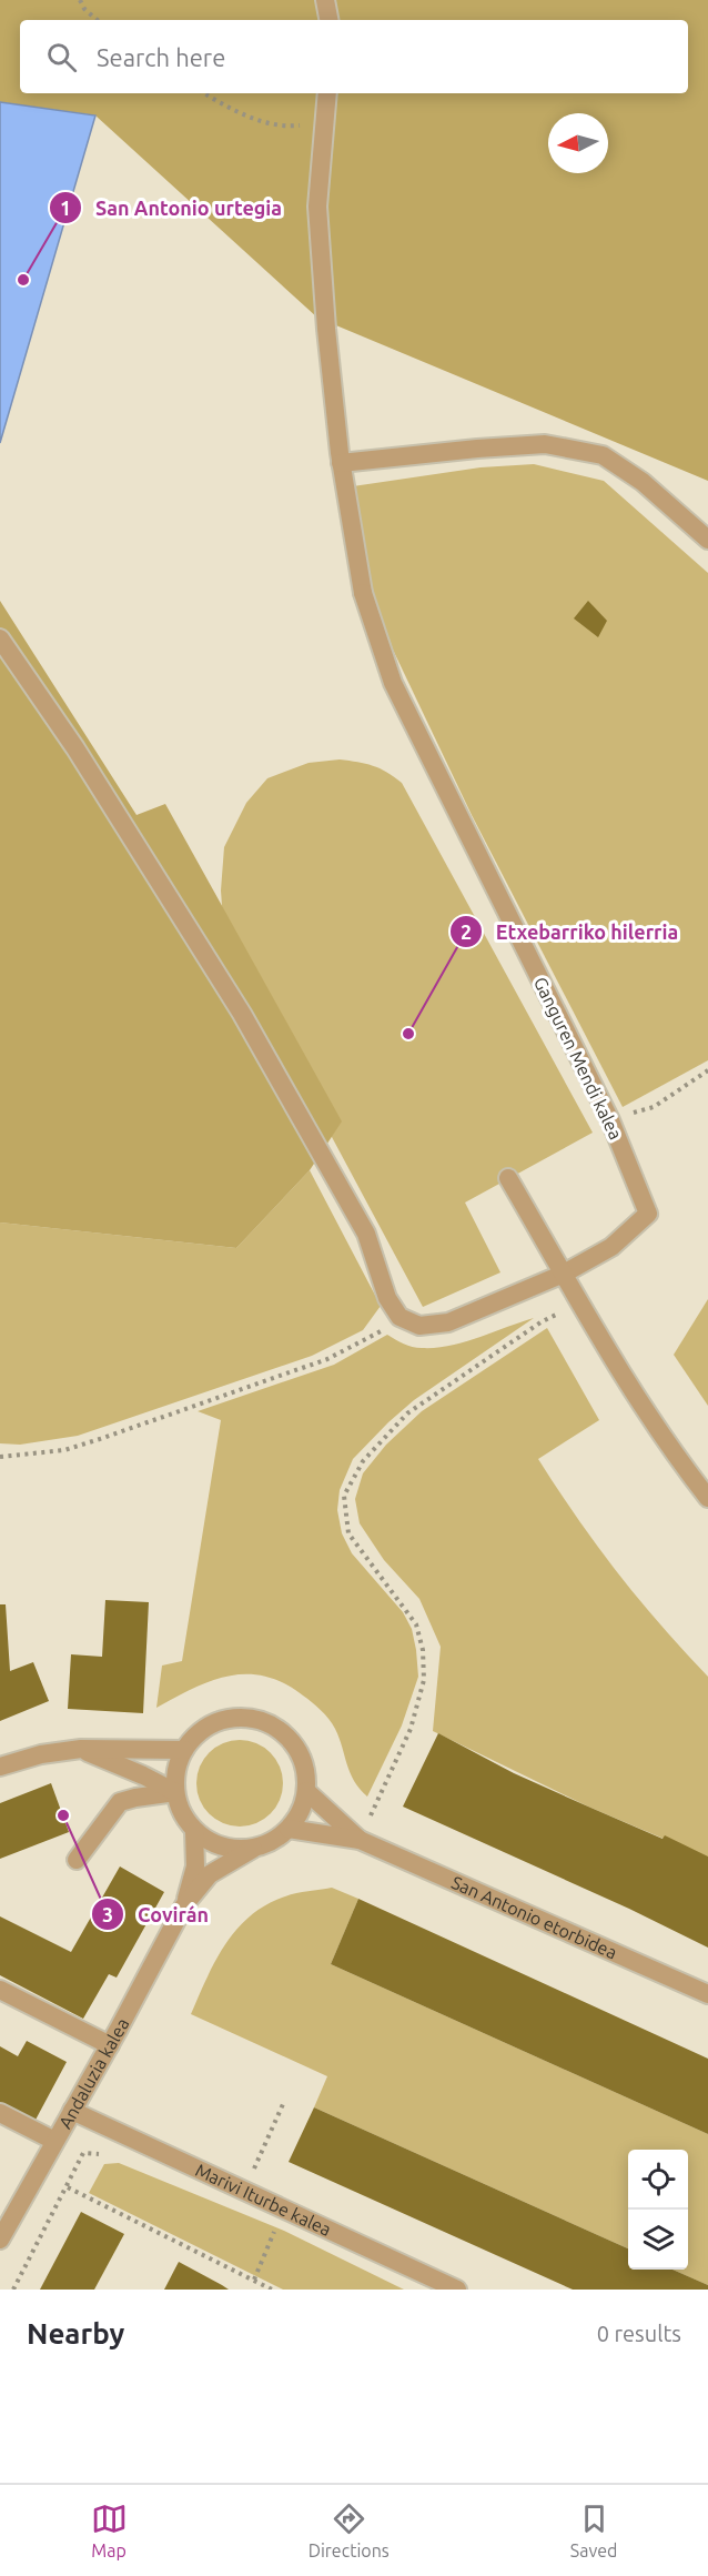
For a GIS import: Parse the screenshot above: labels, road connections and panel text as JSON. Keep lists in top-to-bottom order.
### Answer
{
  "streets": {
    "street": [
      "Ganguren Mendi kalea",
      "San Antonio etorbidea",
      "Andaluzia kalea",
      "Marivi Iturbe kalea"
    ]
  },
  "crossings": [
    ["San Antonio etorbidea", "Andaluzia kalea"],
    ["Andaluzia kalea", "Marivi Iturbe kalea"]
  ],
  "places": ["San Antonio urtegia", "Etxebarriko hilerria", "Covirán"],
  "north": "left",
  "page": {
    "search": "Search here",
    "heading": ["Nearby", "0 results"],
    "nav": ["Map", "Directions", "Saved"]
  }
}
